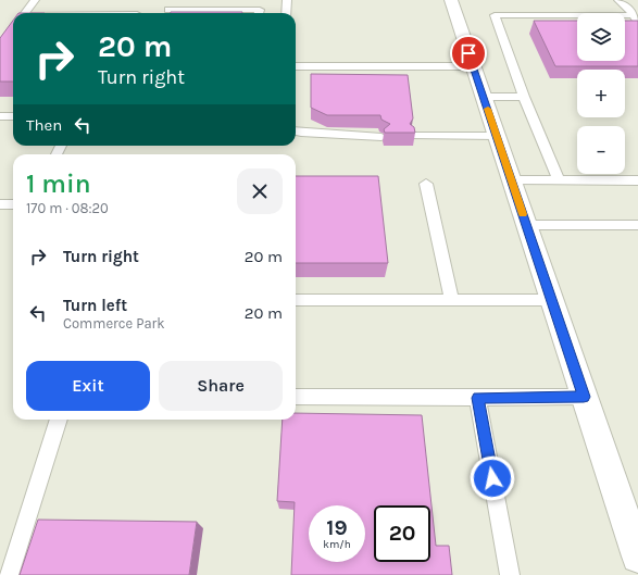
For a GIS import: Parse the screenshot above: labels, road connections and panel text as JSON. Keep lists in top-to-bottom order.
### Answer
{
  "page": {
    "map_buttons": ["+", "−"],
    "turn": ["20 m", "Turn right"],
    "then": "Then",
    "heading": ["1 min", "170 m · 08:20"],
    "list": [
      {
        "name": "Turn right",
        "value": "20 m"
      },
      {
        "name": "Turn left",
        "note": "Commerce Park",
        "value": "20 m"
      }
    ],
    "buttons": ["Exit", "Share"],
    "speed": "19 km/h",
    "limit": "20"
  }
}
